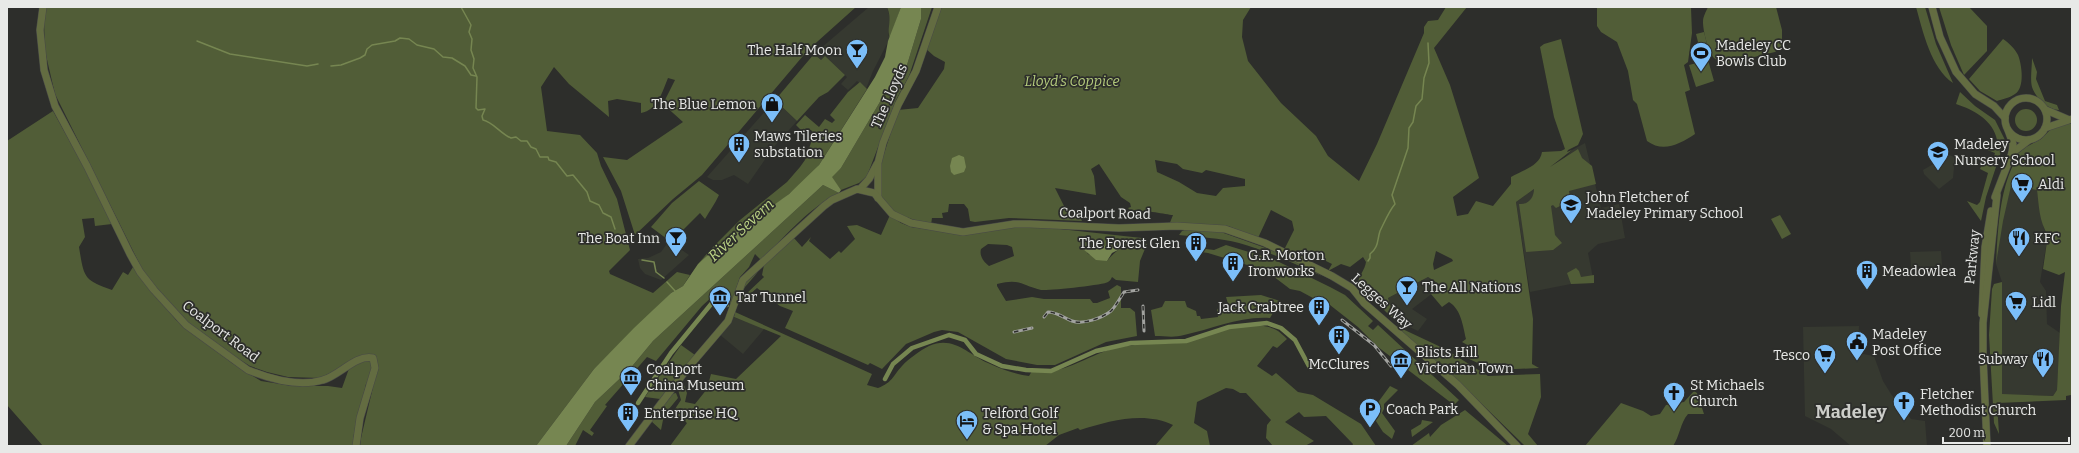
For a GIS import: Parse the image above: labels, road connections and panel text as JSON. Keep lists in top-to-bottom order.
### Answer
{
  "streets": {
    "street": [
      "The Lloyds",
      "Coalport Road",
      "Parkway",
      "Legges Way"
    ]
  },
  "crossings": [
    ["The Lloyds", "Coalport Road"],
    ["Coalport Road", "Legges Way"]
  ],
  "districts": ["Madeley"],
  "water": ["River Severn"],
  "parks": ["Lloyd's Coppice"],
  "places": {
    "bar": ["The Half Moon", "The Boat Inn", "The All Nations"],
    "sports": ["Madeley CC Bowls Club"],
    "shop": ["The Blue Lemon"],
    "building": [
      "Maws Tileries substation",
      "The Forest Glen",
      "G.R. Morton Ironworks",
      "Meadowlea",
      "Jack Crabtree",
      "McClures",
      "Enterprise HQ"
    ],
    "school or university": ["Madeley Nursery School", "John Fletcher of Madeley Primary School"],
    "supermarket": ["Aldi", "Lidl", "Tesco"],
    "restaurant": ["KFC", "Subway"],
    "museum": ["Tar Tunnel", "Blists Hill Victorian Town", "Coalport China Museum"],
    "public building": ["Madeley Post Office"],
    "church": ["St Michaels Church", "Fletcher Methodist Church"],
    "parking": ["Coach Park"],
    "hotel": ["Telford Golf & Spa Hotel"]
  },
  "scale_bar": "200 m"
}
